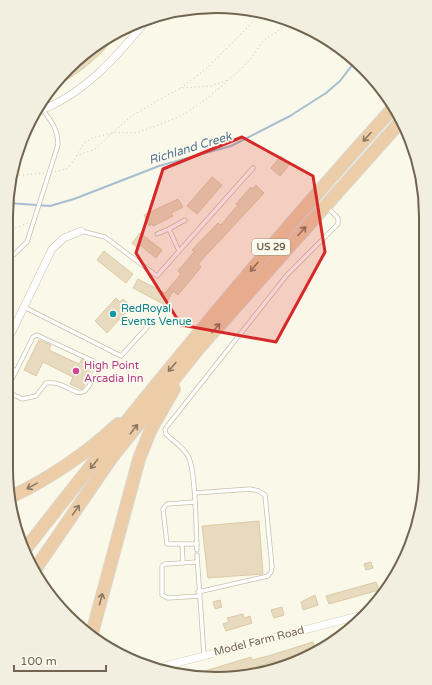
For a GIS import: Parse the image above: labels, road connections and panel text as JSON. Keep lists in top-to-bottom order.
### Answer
{
  "streets": {
    "highway": ["US 29"],
    "street": ["Model Farm Road"]
  },
  "water": ["Richland Creek"],
  "places": ["RedRoyal Events Venue", "High Point Arcadia Inn"],
  "scale_bar": "100 m"
}
